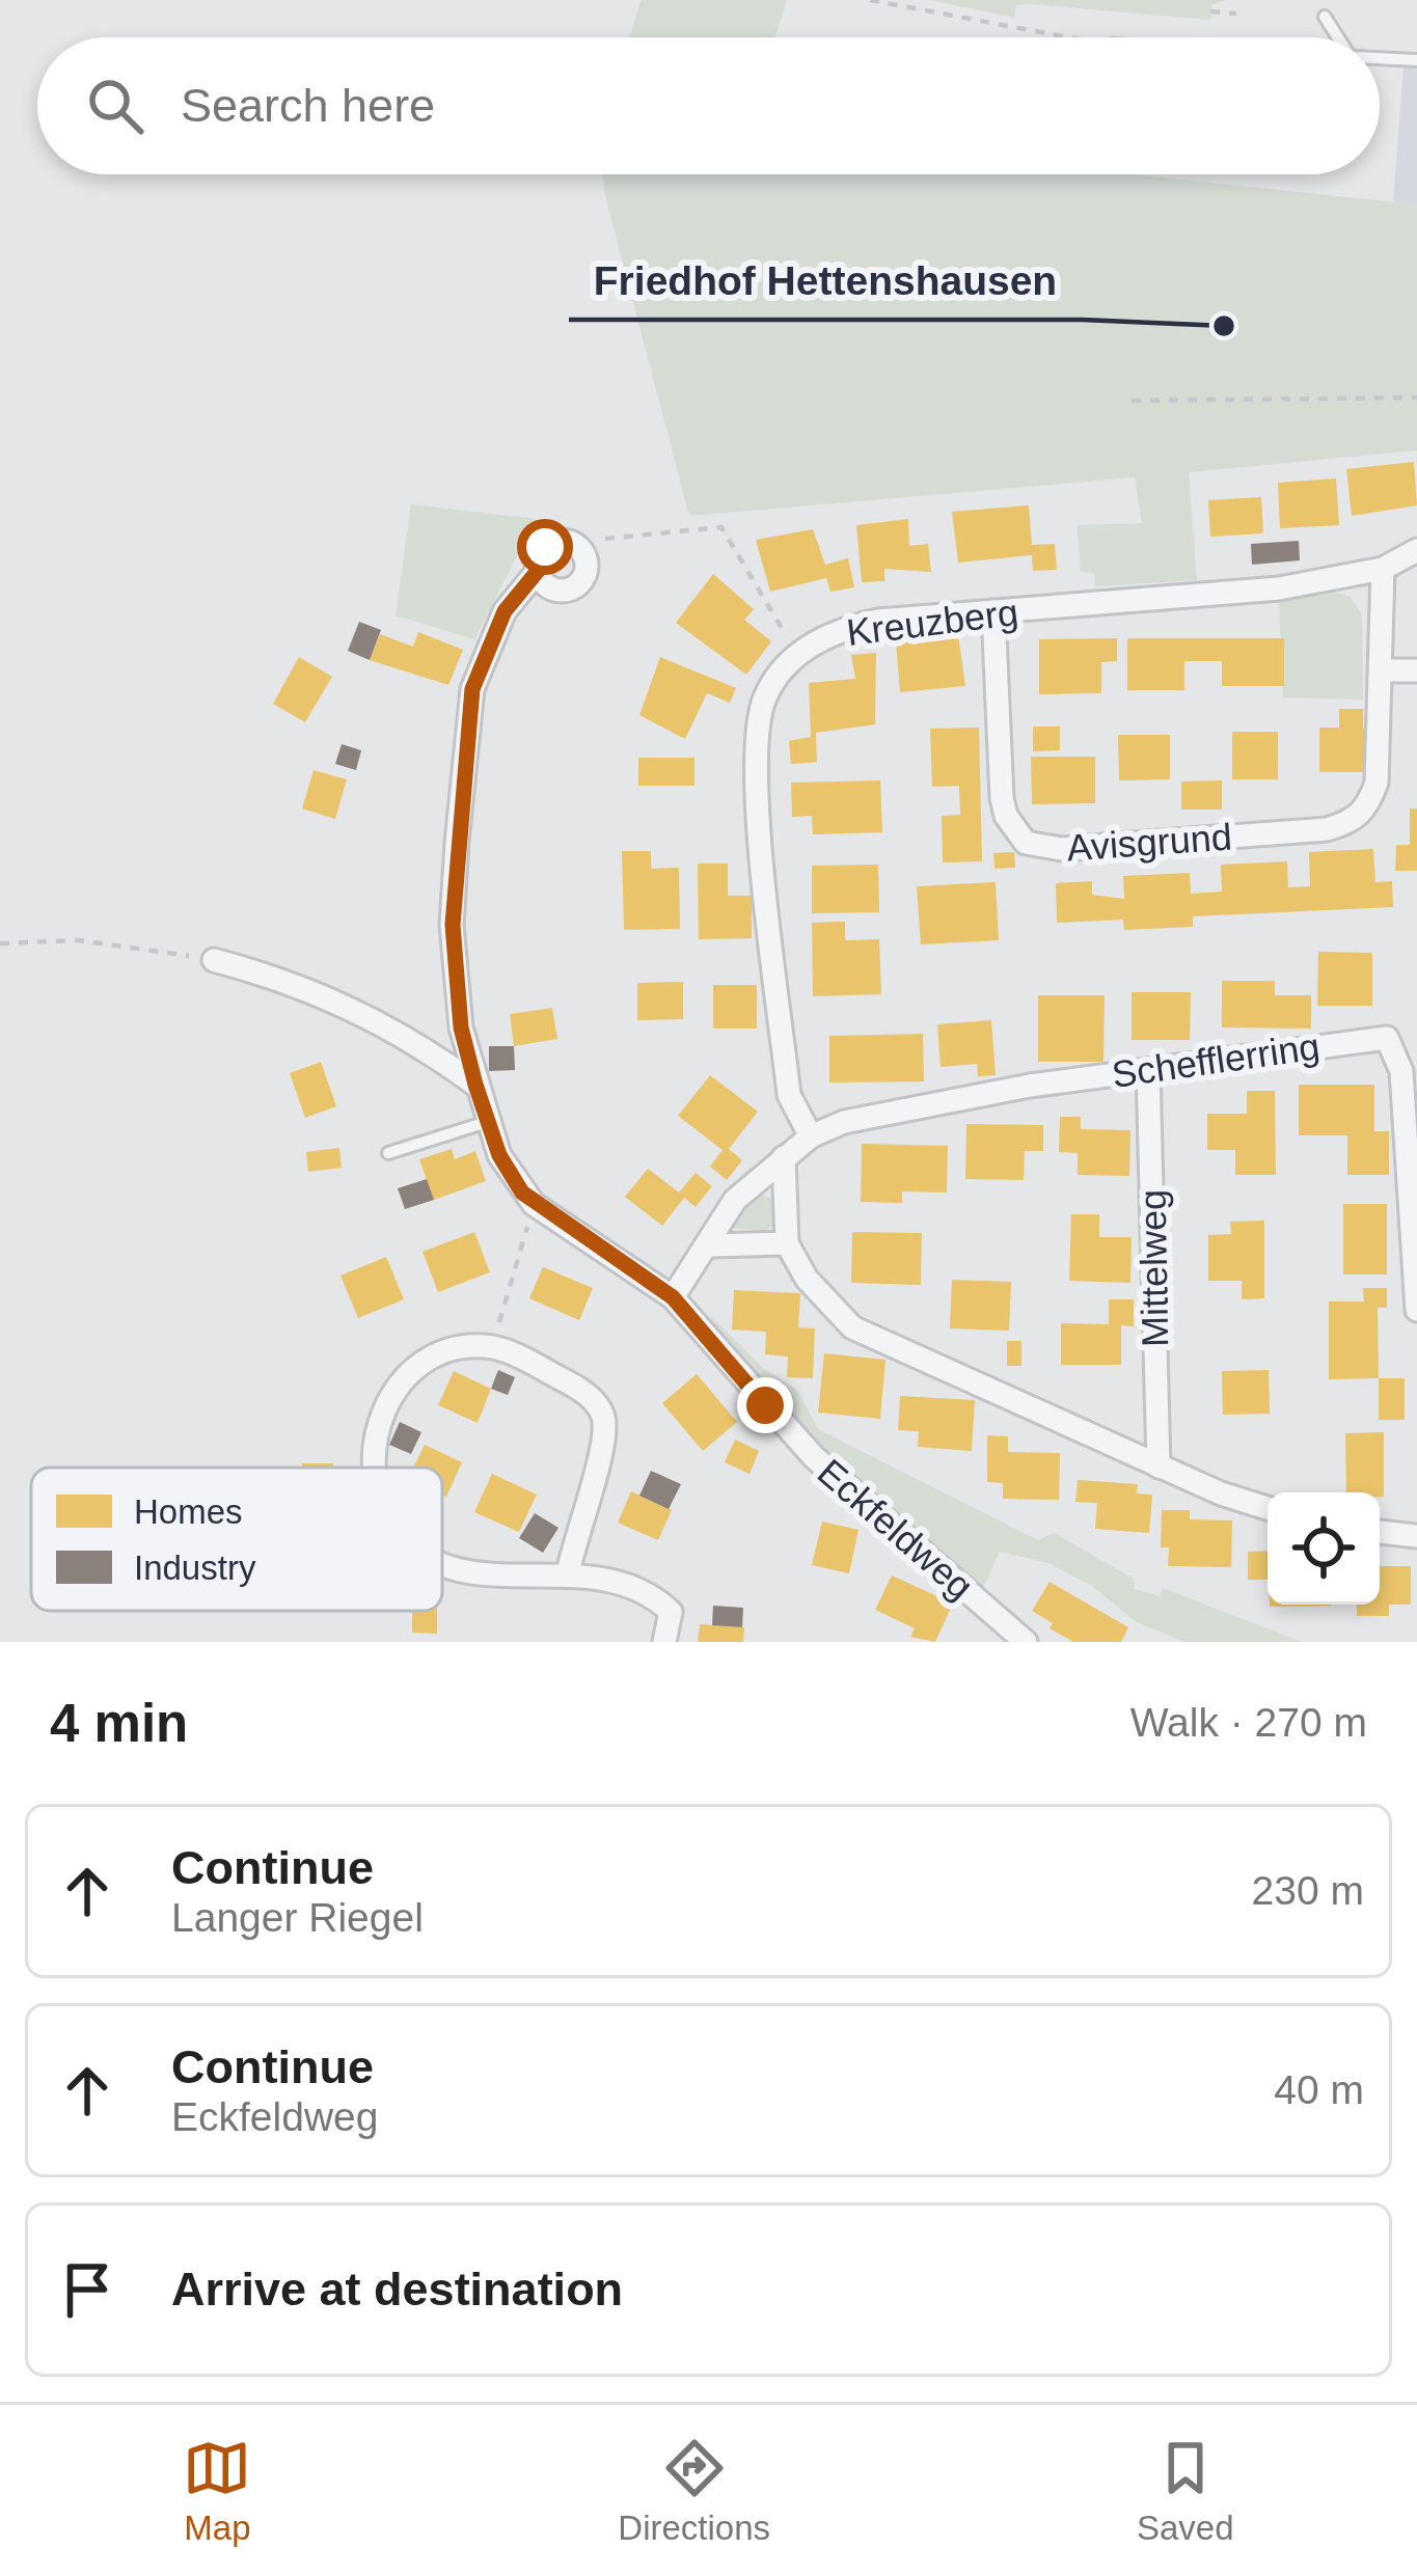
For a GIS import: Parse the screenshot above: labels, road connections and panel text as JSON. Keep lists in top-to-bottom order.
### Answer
{
  "streets": {
    "street": [
      "Kreuzberg",
      "Avisgrund",
      "Schefflerring",
      "Mittelweg",
      "Eckfeldweg"
    ]
  },
  "crossings": [
    ["Kreuzberg", "Avisgrund"],
    ["Kreuzberg", "Schefflerring"],
    ["Schefflerring", "Mittelweg"],
    ["Schefflerring", "Eckfeldweg"]
  ],
  "places": ["Friedhof Hettenshausen"],
  "legend": ["Homes", "Industry"],
  "page": {
    "search": "Search here",
    "heading": ["4 min", "Walk · 270 m"],
    "list": [
      ["Continue", "Langer Riegel", "230 m"],
      ["Continue", "Eckfeldweg", "40 m"],
      "Arrive at destination"
    ],
    "nav": ["Map", "Directions", "Saved"]
  }
}
